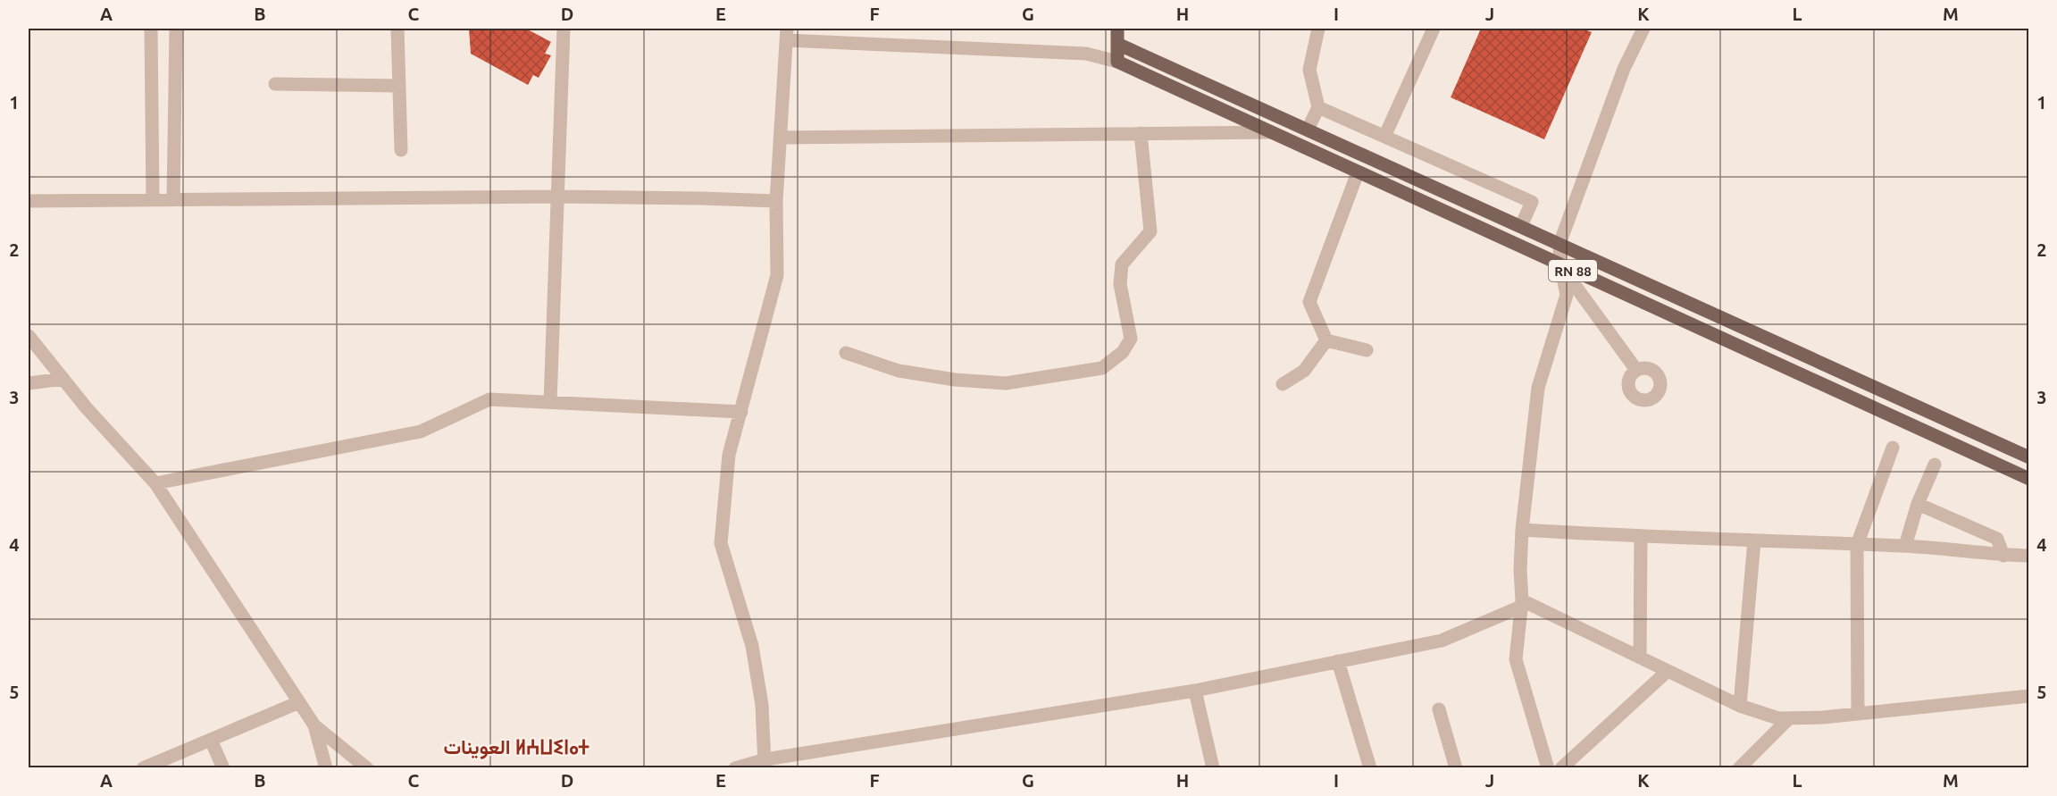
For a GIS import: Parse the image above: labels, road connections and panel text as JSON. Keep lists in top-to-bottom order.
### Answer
{
  "streets": {
    "main road": ["RN 88"]
  },
  "districts": ["العوينات ⵍⵄⵡⵉⵏⴰⵜ"],
  "grid": {
    "columns": [
      "A",
      "B",
      "C",
      "D",
      "E",
      "F",
      "G",
      "H",
      "I",
      "J",
      "K",
      "L",
      "M"
    ],
    "rows": [
      "1",
      "2",
      "3",
      "4",
      "5"
    ]
  }
}
